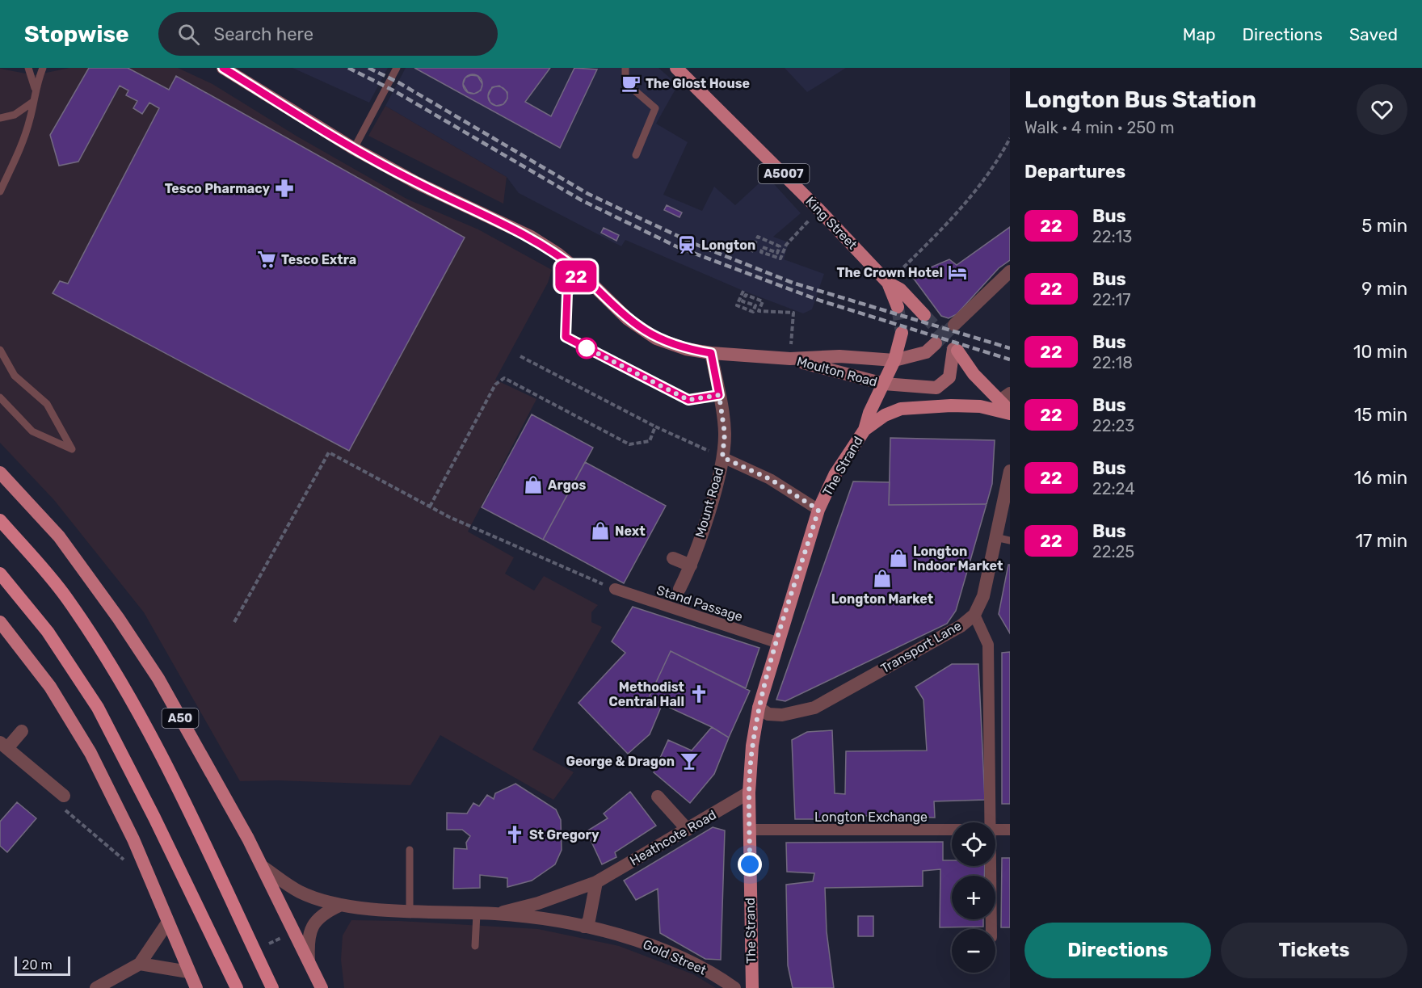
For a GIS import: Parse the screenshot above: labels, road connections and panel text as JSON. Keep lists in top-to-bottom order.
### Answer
{
  "streets": {
    "highway": ["A50"],
    "main road": [
      "A5007",
      "King Street",
      "Moulton Road",
      "The Strand"
    ],
    "street": [
      "Mount Road",
      "Stand Passage",
      "Transport Lane",
      "Longton Exchange",
      "Heathcote Road",
      "Gold Street"
    ]
  },
  "crossings": [
    ["A5007", "King Street"],
    ["Moulton Road", "Mount Road"],
    ["The Strand", "Stand Passage"],
    ["The Strand", "Transport Lane"],
    ["The Strand", "Longton Exchange"],
    ["The Strand", "Heathcote Road"],
    ["A50", "Heathcote Road"],
    ["Heathcote Road", "Gold Street"]
  ],
  "places": {
    "cafe": ["The Glost House"],
    "pharmacy": ["Tesco Pharmacy"],
    "station": ["Longton"],
    "supermarket": ["Tesco Extra"],
    "hotel": ["The Crown Hotel"],
    "shop": [
      "Argos",
      "Next",
      "Longton Indoor Market",
      "Longton Market"
    ],
    "church": ["Methodist Central Hall", "St Gregory"],
    "bar": ["George & Dragon"]
  },
  "lines": ["bus line 22"],
  "scale_bar": "20 m",
  "page": {
    "header": "Stopwise",
    "search": "Search here",
    "nav": ["Map", "Directions", "Saved"],
    "on_map": "22",
    "heading": [
      ["Longton Bus Station", "Walk · 4 min · 250 m"],
      "Departures"
    ],
    "list": [
      {
        "mark": "22",
        "name": "Bus",
        "note": "22:13",
        "value": "5 min"
      },
      {
        "mark": "22",
        "name": "Bus",
        "note": "22:17",
        "value": "9 min"
      },
      {
        "mark": "22",
        "name": "Bus",
        "note": "22:18",
        "value": "10 min"
      },
      {
        "mark": "22",
        "name": "Bus",
        "note": "22:23",
        "value": "15 min"
      },
      {
        "mark": "22",
        "name": "Bus",
        "note": "22:24",
        "value": "16 min"
      },
      {
        "mark": "22",
        "name": "Bus",
        "note": "22:25",
        "value": "17 min"
      }
    ],
    "map_buttons": ["+", "−"],
    "buttons": ["Directions", "Tickets"],
    "scale": "20 m"
  }
}
